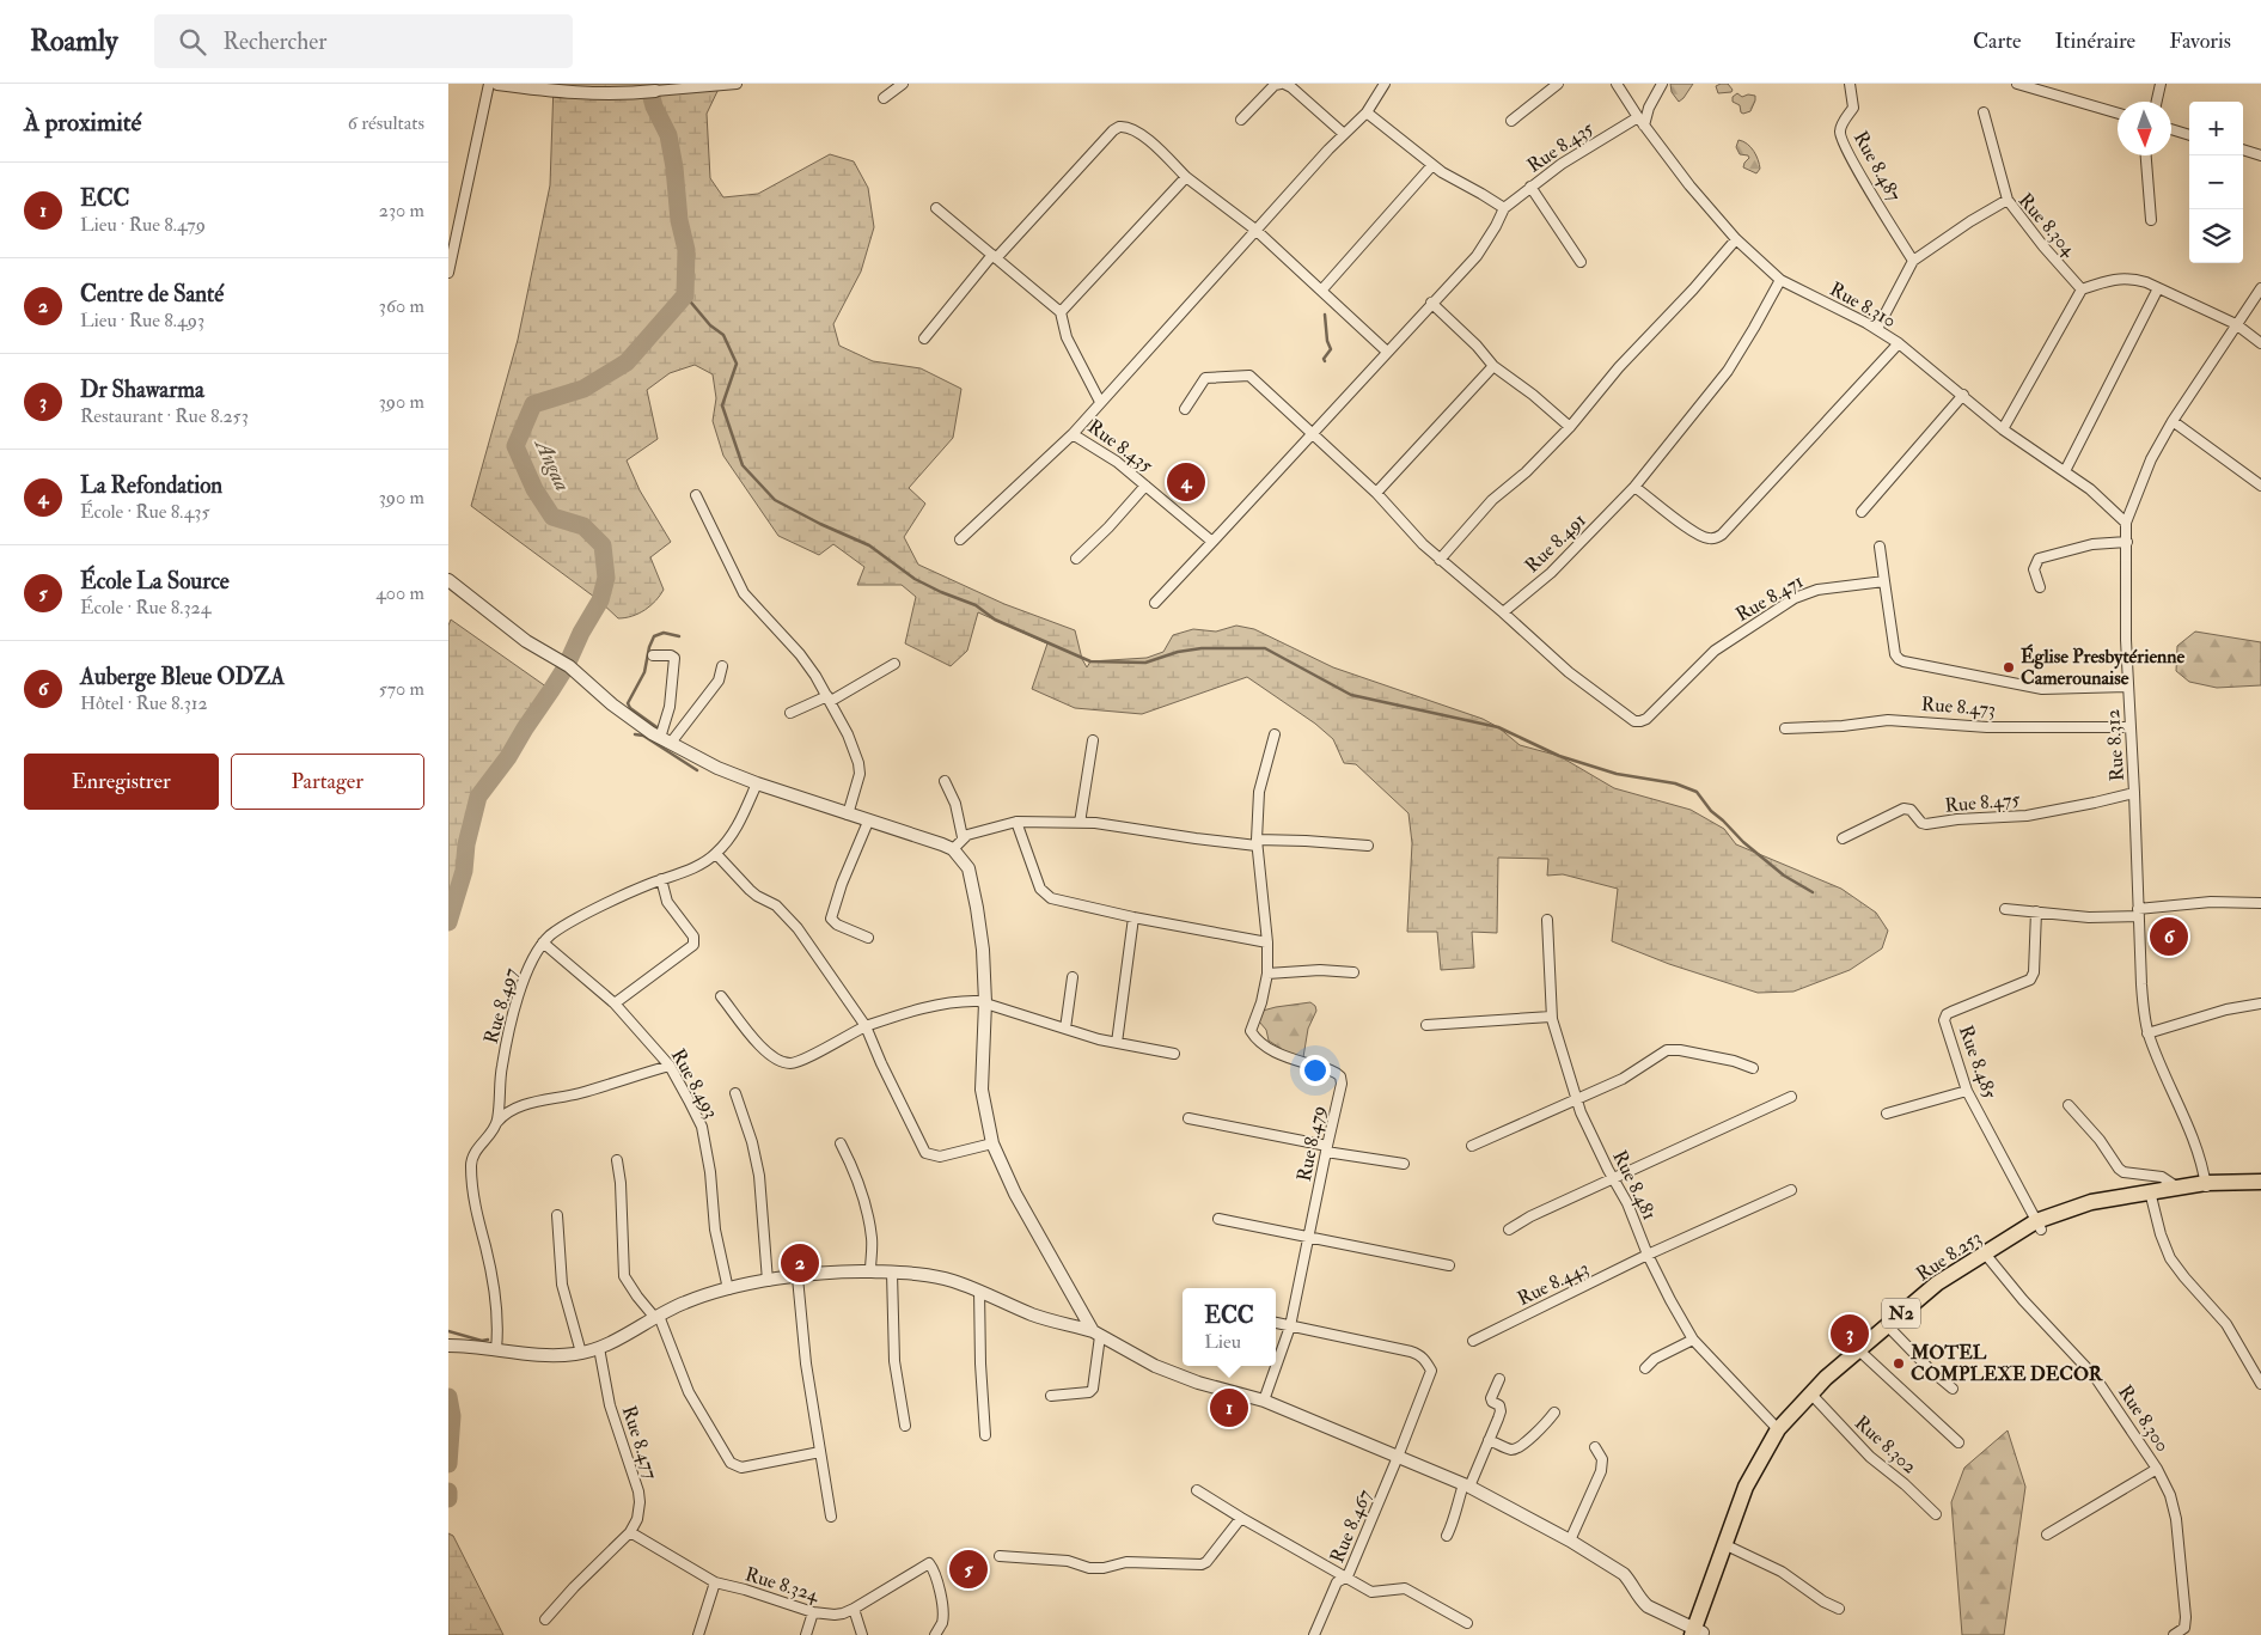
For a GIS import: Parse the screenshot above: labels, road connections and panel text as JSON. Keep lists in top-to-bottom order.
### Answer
{
  "streets": {
    "highway": ["Rue 8.253", "N2"],
    "street": [
      "Rue 8.435",
      "Rue 8.487",
      "Rue 8.304",
      "Rue 8.310",
      "Rue 8.491",
      "Rue 8.471",
      "Rue 8.473",
      "Rue 8.312",
      "Rue 8.475",
      "Rue 8.497",
      "Rue 8.485",
      "Rue 8.493",
      "Rue 8.479",
      "Rue 8.481",
      "Rue 8.443",
      "Rue 8.300",
      "Rue 8.477",
      "Rue 8.302",
      "Rue 8.467",
      "Rue 8.324"
    ]
  },
  "crossings": [
    ["Rue 8.435", "Rue 8.310"],
    ["Rue 8.487", "Rue 8.304"],
    ["Rue 8.304", "Rue 8.310"],
    ["Rue 8.310", "Rue 8.491"],
    ["Rue 8.310", "Rue 8.312"],
    ["Rue 8.491", "Rue 8.471"],
    ["Rue 8.473", "Rue 8.312"],
    ["Rue 8.312", "Rue 8.475"],
    ["Rue 8.312", "Rue 8.253"],
    ["Rue 8.497", "Rue 8.493"],
    ["Rue 8.485", "Rue 8.253"],
    ["Rue 8.479", "Rue 8.467"],
    ["Rue 8.481", "Rue 8.253"],
    ["Rue 8.481", "Rue 8.443"],
    ["Rue 8.253", "Rue 8.300"],
    ["Rue 8.253", "Rue 8.302"],
    ["Rue 8.477", "Rue 8.324"]
  ],
  "water": ["Angaa"],
  "places": ["Église Presbytérienne Camerounaise", "MOTEL COMPLEXE DECOR"],
  "north": "bottom",
  "page": {
    "header": "Roamly",
    "search": "Rechercher",
    "nav": ["Carte", "Itinéraire", "Favoris"],
    "heading": ["À proximité", "6 résultats"],
    "map_buttons": ["+", "−"],
    "list": [
      {
        "mark": "1",
        "name": "ECC",
        "note": "Lieu · Rue 8.479",
        "value": "230 m"
      },
      {
        "mark": "2",
        "name": "Centre de Santé",
        "note": "Lieu · Rue 8.493",
        "value": "360 m"
      },
      {
        "mark": "3",
        "name": "Dr Shawarma",
        "note": "Restaurant · Rue 8.253",
        "value": "390 m"
      },
      {
        "mark": "4",
        "name": "La Refondation",
        "note": "École · Rue 8.435",
        "value": "390 m"
      },
      {
        "mark": "5",
        "name": "École La Source",
        "note": "École · Rue 8.324",
        "value": "400 m"
      },
      {
        "mark": "6",
        "name": "Auberge Bleue ODZA",
        "note": "Hôtel · Rue 8.312",
        "value": "570 m"
      }
    ],
    "pins": [
      "4",
      "6",
      "2",
      "3",
      "1",
      "5"
    ],
    "buttons": ["Enregistrer", "Partager"],
    "popup": ["ECC", "Lieu"]
  }
}
